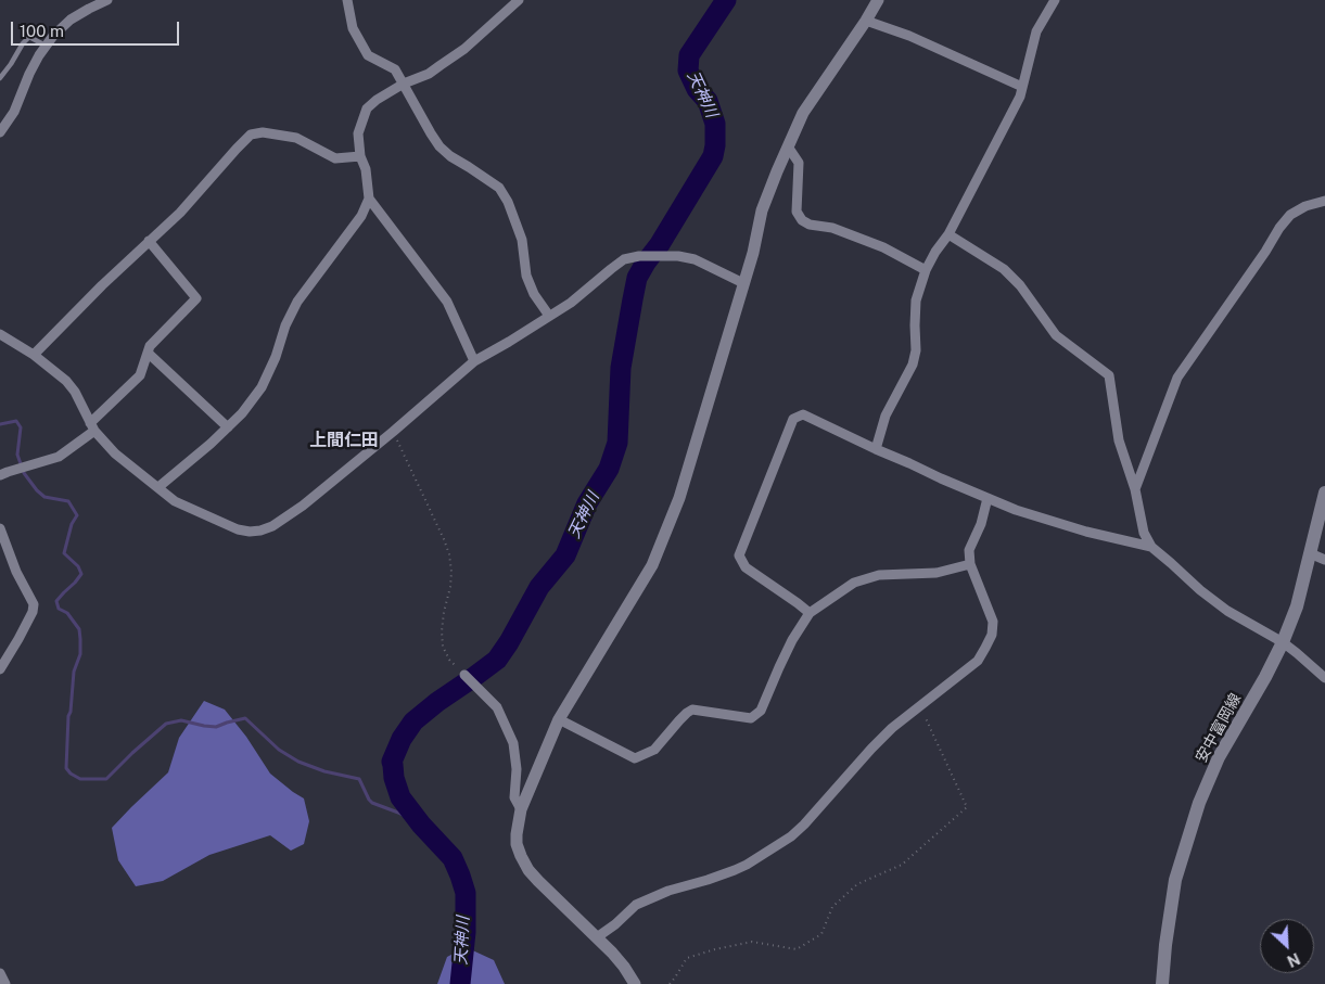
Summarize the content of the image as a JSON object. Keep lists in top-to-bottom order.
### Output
{
  "streets": {
    "main road": ["安中富岡線"]
  },
  "districts": ["上間仁田"],
  "water": ["天神川"],
  "scale_bar": "100 m",
  "north": "bottom right"
}
